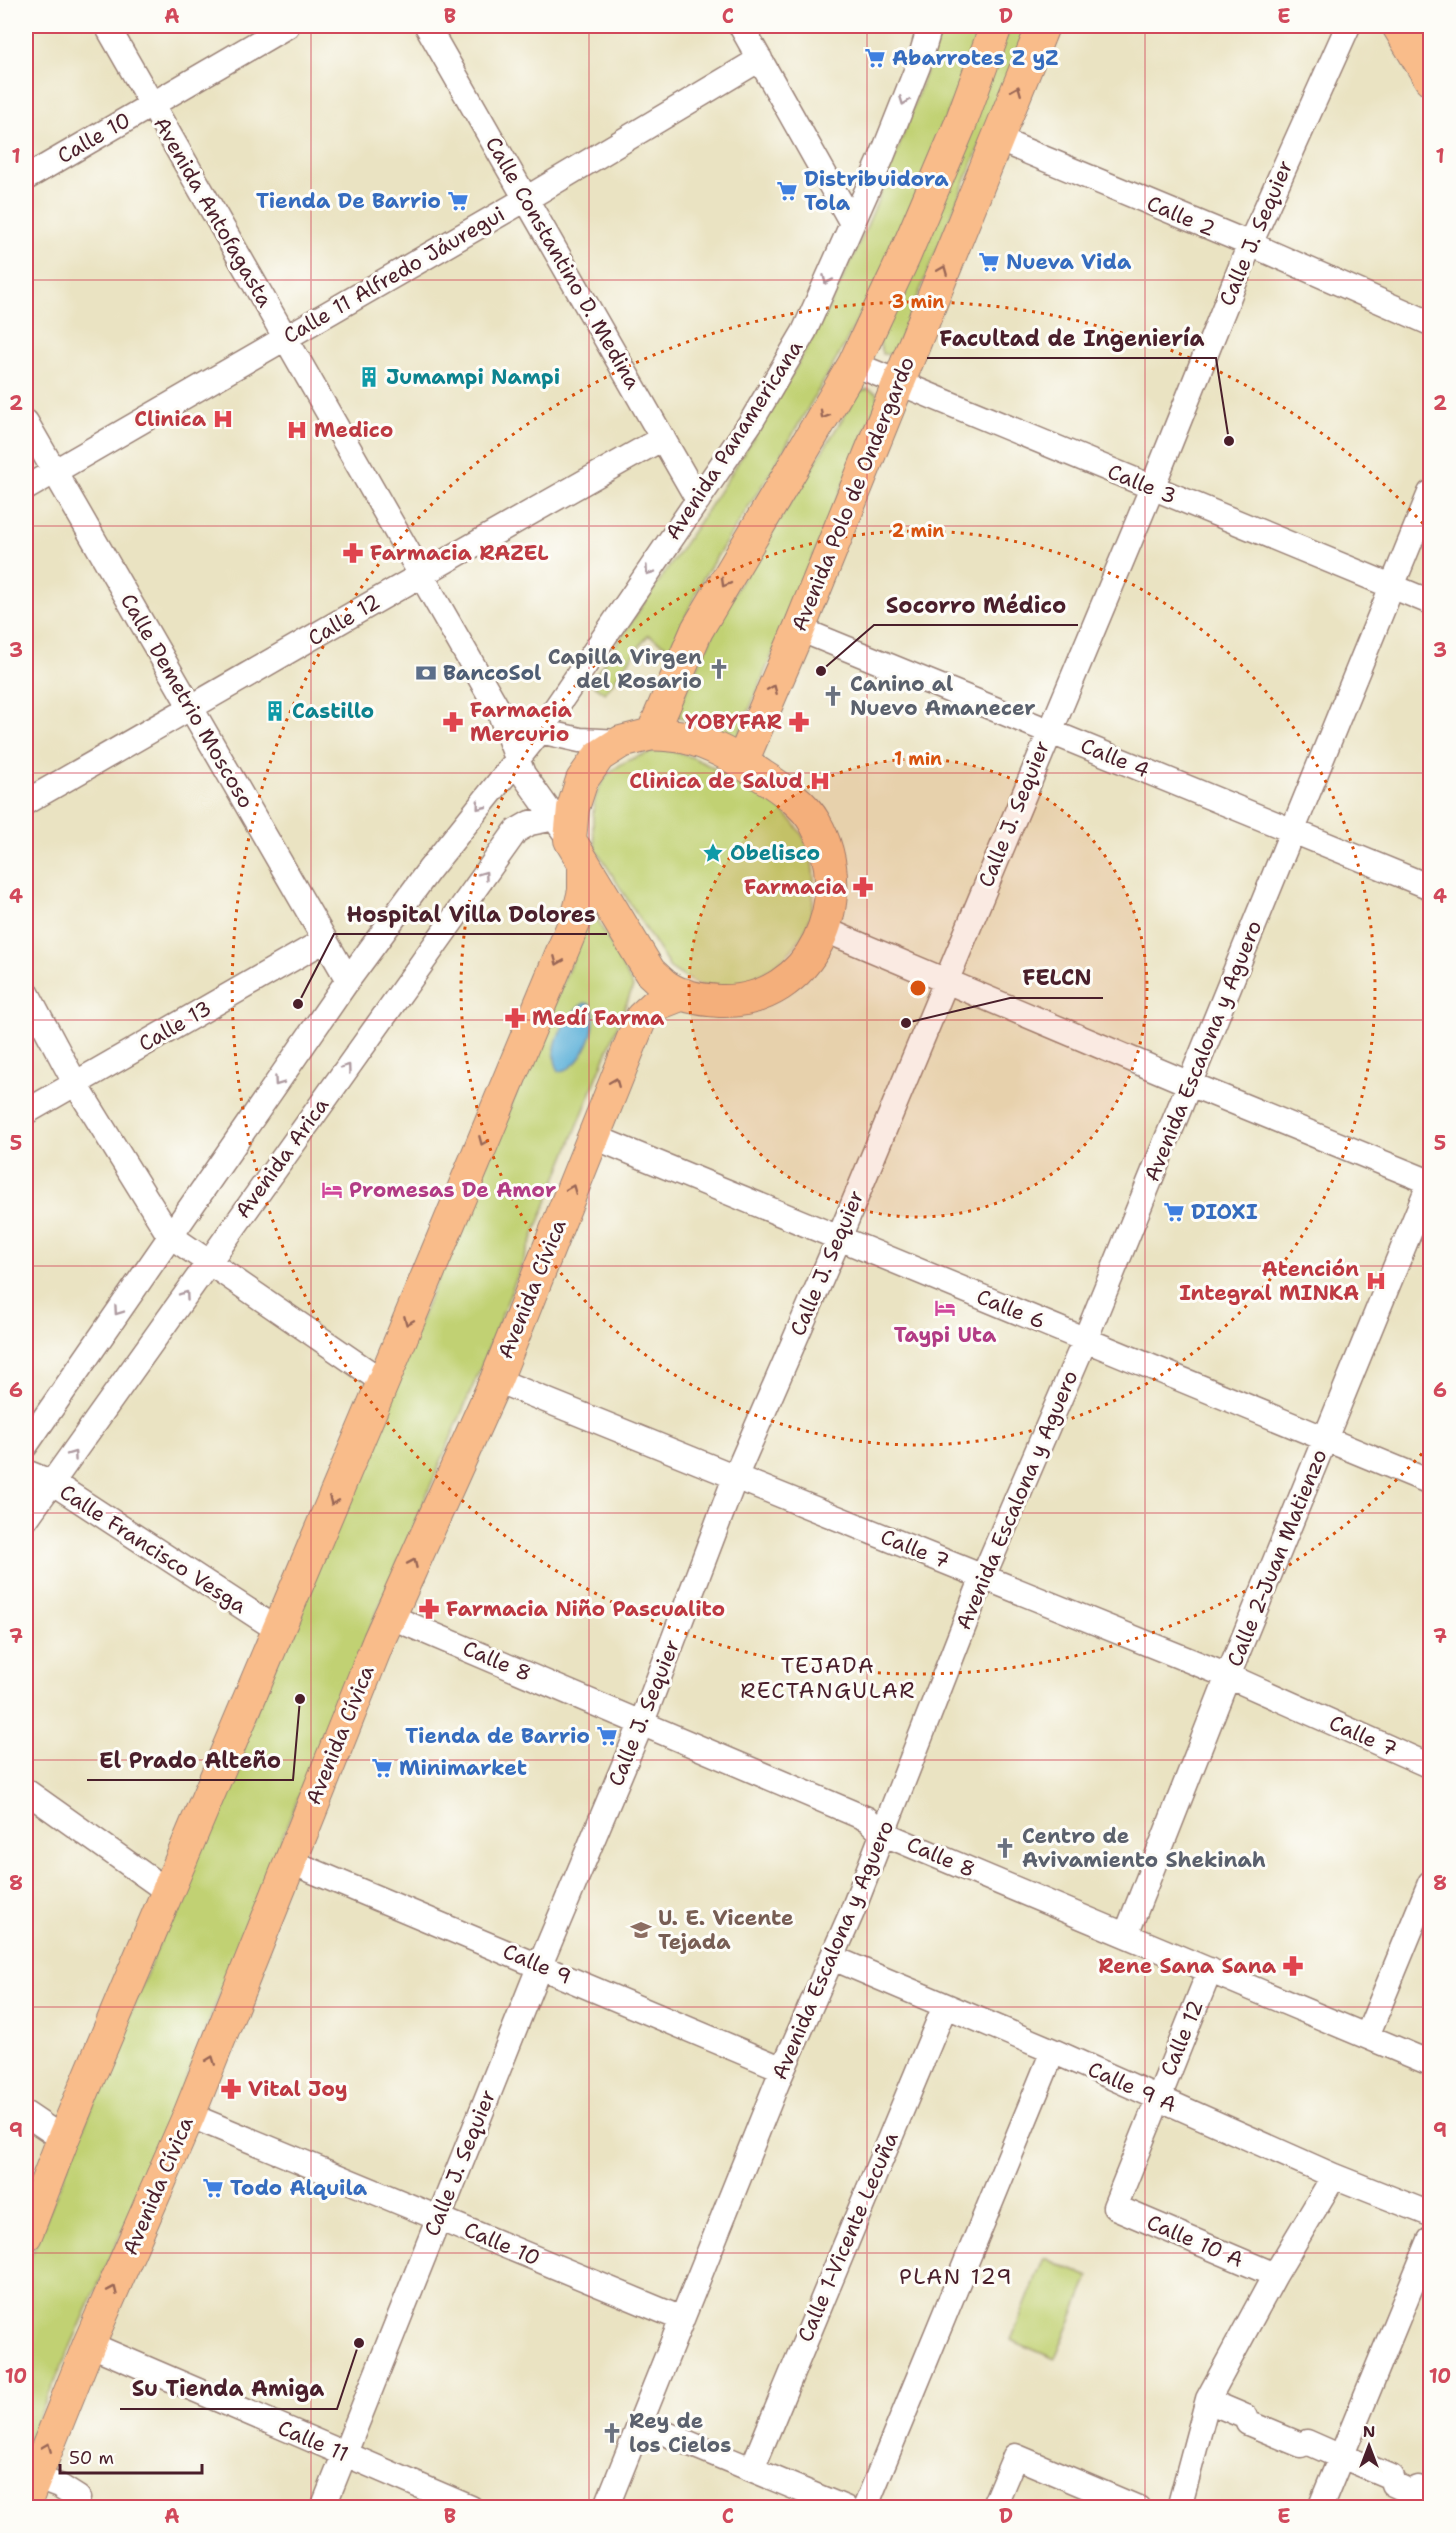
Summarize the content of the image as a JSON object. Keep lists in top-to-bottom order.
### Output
{
  "streets": {
    "main road": ["Avenida Polo de Ondergardo", "Avenida Cívica"],
    "street": [
      "Calle 10",
      "Avenida Antofagasta",
      "Calle 2",
      "Calle J. Sequier",
      "Calle Constantino D. Medina",
      "Calle 11 Alfredo Jáuregui",
      "Avenida Panamericana",
      "Calle 3",
      "Calle 12",
      "Calle Demetrio Moscoso",
      "Calle 4",
      "Calle 13",
      "Avenida Escalona y Aguero",
      "Avenida Arica",
      "Calle 6",
      "Calle Francisco Vesga",
      "Calle 7",
      "Calle 2-Juan Matienzo",
      "Calle 8",
      "Calle 9",
      "Calle 9 A",
      "Calle 1-Vicente Lecuña",
      "Calle 10 A",
      "Calle 11"
    ]
  },
  "crossings": [
    ["Calle 10", "Avenida Antofagasta"],
    ["Calle 10", "Calle J. Sequier"],
    ["Calle 10", "Avenida Escalona y Aguero"],
    ["Calle 10", "Avenida Cívica"],
    ["Avenida Antofagasta", "Calle 11 Alfredo Jáuregui"],
    ["Avenida Antofagasta", "Avenida Panamericana"],
    ["Avenida Antofagasta", "Calle 12"],
    ["Avenida Antofagasta", "Avenida Arica"],
    ["Calle 2", "Calle J. Sequier"],
    ["Calle 2", "Avenida Polo de Ondergardo"],
    ["Calle J. Sequier", "Calle 3"],
    ["Calle J. Sequier", "Calle 4"],
    ["Calle J. Sequier", "Calle 6"],
    ["Calle J. Sequier", "Calle 7"],
    ["Calle J. Sequier", "Calle 8"],
    ["Calle J. Sequier", "Calle 9"],
    ["Calle J. Sequier", "Calle 11"],
    ["Calle Constantino D. Medina", "Calle 11 Alfredo Jáuregui"],
    ["Calle Constantino D. Medina", "Avenida Panamericana"],
    ["Calle Constantino D. Medina", "Calle 12"],
    ["Calle 11 Alfredo Jáuregui", "Calle Demetrio Moscoso"],
    ["Calle 3", "Avenida Polo de Ondergardo"],
    ["Calle 3", "Avenida Escalona y Aguero"],
    ["Avenida Polo de Ondergardo", "Calle 4"],
    ["Calle 12", "Calle Demetrio Moscoso"],
    ["Calle 12", "Calle 8"],
    ["Calle 12", "Calle 9 A"],
    ["Calle 12", "Calle 10 A"],
    ["Calle Demetrio Moscoso", "Calle 13"],
    ["Calle 4", "Avenida Escalona y Aguero"],
    ["Avenida Escalona y Aguero", "Calle 6"],
    ["Avenida Escalona y Aguero", "Calle 7"],
    ["Avenida Escalona y Aguero", "Calle 8"],
    ["Avenida Escalona y Aguero", "Calle 9"],
    ["Avenida Escalona y Aguero", "Calle 9 A"],
    ["Avenida Arica", "Calle Francisco Vesga"],
    ["Avenida Cívica", "Calle 6"],
    ["Avenida Cívica", "Calle 7"],
    ["Avenida Cívica", "Calle 8"],
    ["Avenida Cívica", "Calle 9"],
    ["Avenida Cívica", "Calle 11"],
    ["Calle 6", "Calle 2-Juan Matienzo"],
    ["Calle 7", "Calle 2-Juan Matienzo"],
    ["Calle 2-Juan Matienzo", "Calle 8"],
    ["Calle 9 A", "Calle 1-Vicente Lecuña"]
  ],
  "one_way": ["Avenida Panamericana"],
  "districts": ["TEJADA RECTANGULAR", "PLAN 129"],
  "places": {
    "supermarket": [
      "Abarrotes Z yZ",
      "Distribuidora Tola",
      "Tienda De Barrio",
      "Nueva Vida",
      "DIOXI",
      "Tienda de Barrio",
      "Minimarket",
      "Todo Alquila"
    ],
    "building": ["Jumampi Nampi", "Castillo"],
    "hospital": [
      "Clinica",
      "Medico",
      "Clinica de Salud",
      "Atención Integral MINKA"
    ],
    "other": [
      "Facultad de Ingeniería",
      "Socorro Médico",
      "Hospital Villa Dolores",
      "FELCN",
      "El Prado Alteño",
      "Su Tienda Amiga"
    ],
    "pharmacy": [
      "Farmacia RAZEL",
      "Farmacia Mercurio",
      "YOBYFAR",
      "Farmacia",
      "Medí Farma",
      "Farmacia Niño Pascualito",
      "Rene Sana Sana",
      "Vital Joy"
    ],
    "church": [
      "Capilla Virgen del Rosario",
      "Canino al Nuevo Amanecer",
      "Centro de Avivamiento Shekinah",
      "Rey de los Cielos"
    ],
    "bank": ["BancoSol"],
    "place": ["Obelisco"],
    "hotel": ["Promesas De Amor", "Taypi Uta"],
    "school or university": ["U. E. Vicente Tejada"]
  },
  "scale_bar": "50 m",
  "north": "top",
  "grid": {
    "columns": [
      "A",
      "B",
      "C",
      "D",
      "E"
    ],
    "rows": [
      "1",
      "2",
      "3",
      "4",
      "5",
      "6",
      "7",
      "8",
      "9",
      "10"
    ]
  },
  "rings": ["3 min", "2 min", "1 min"]
}
